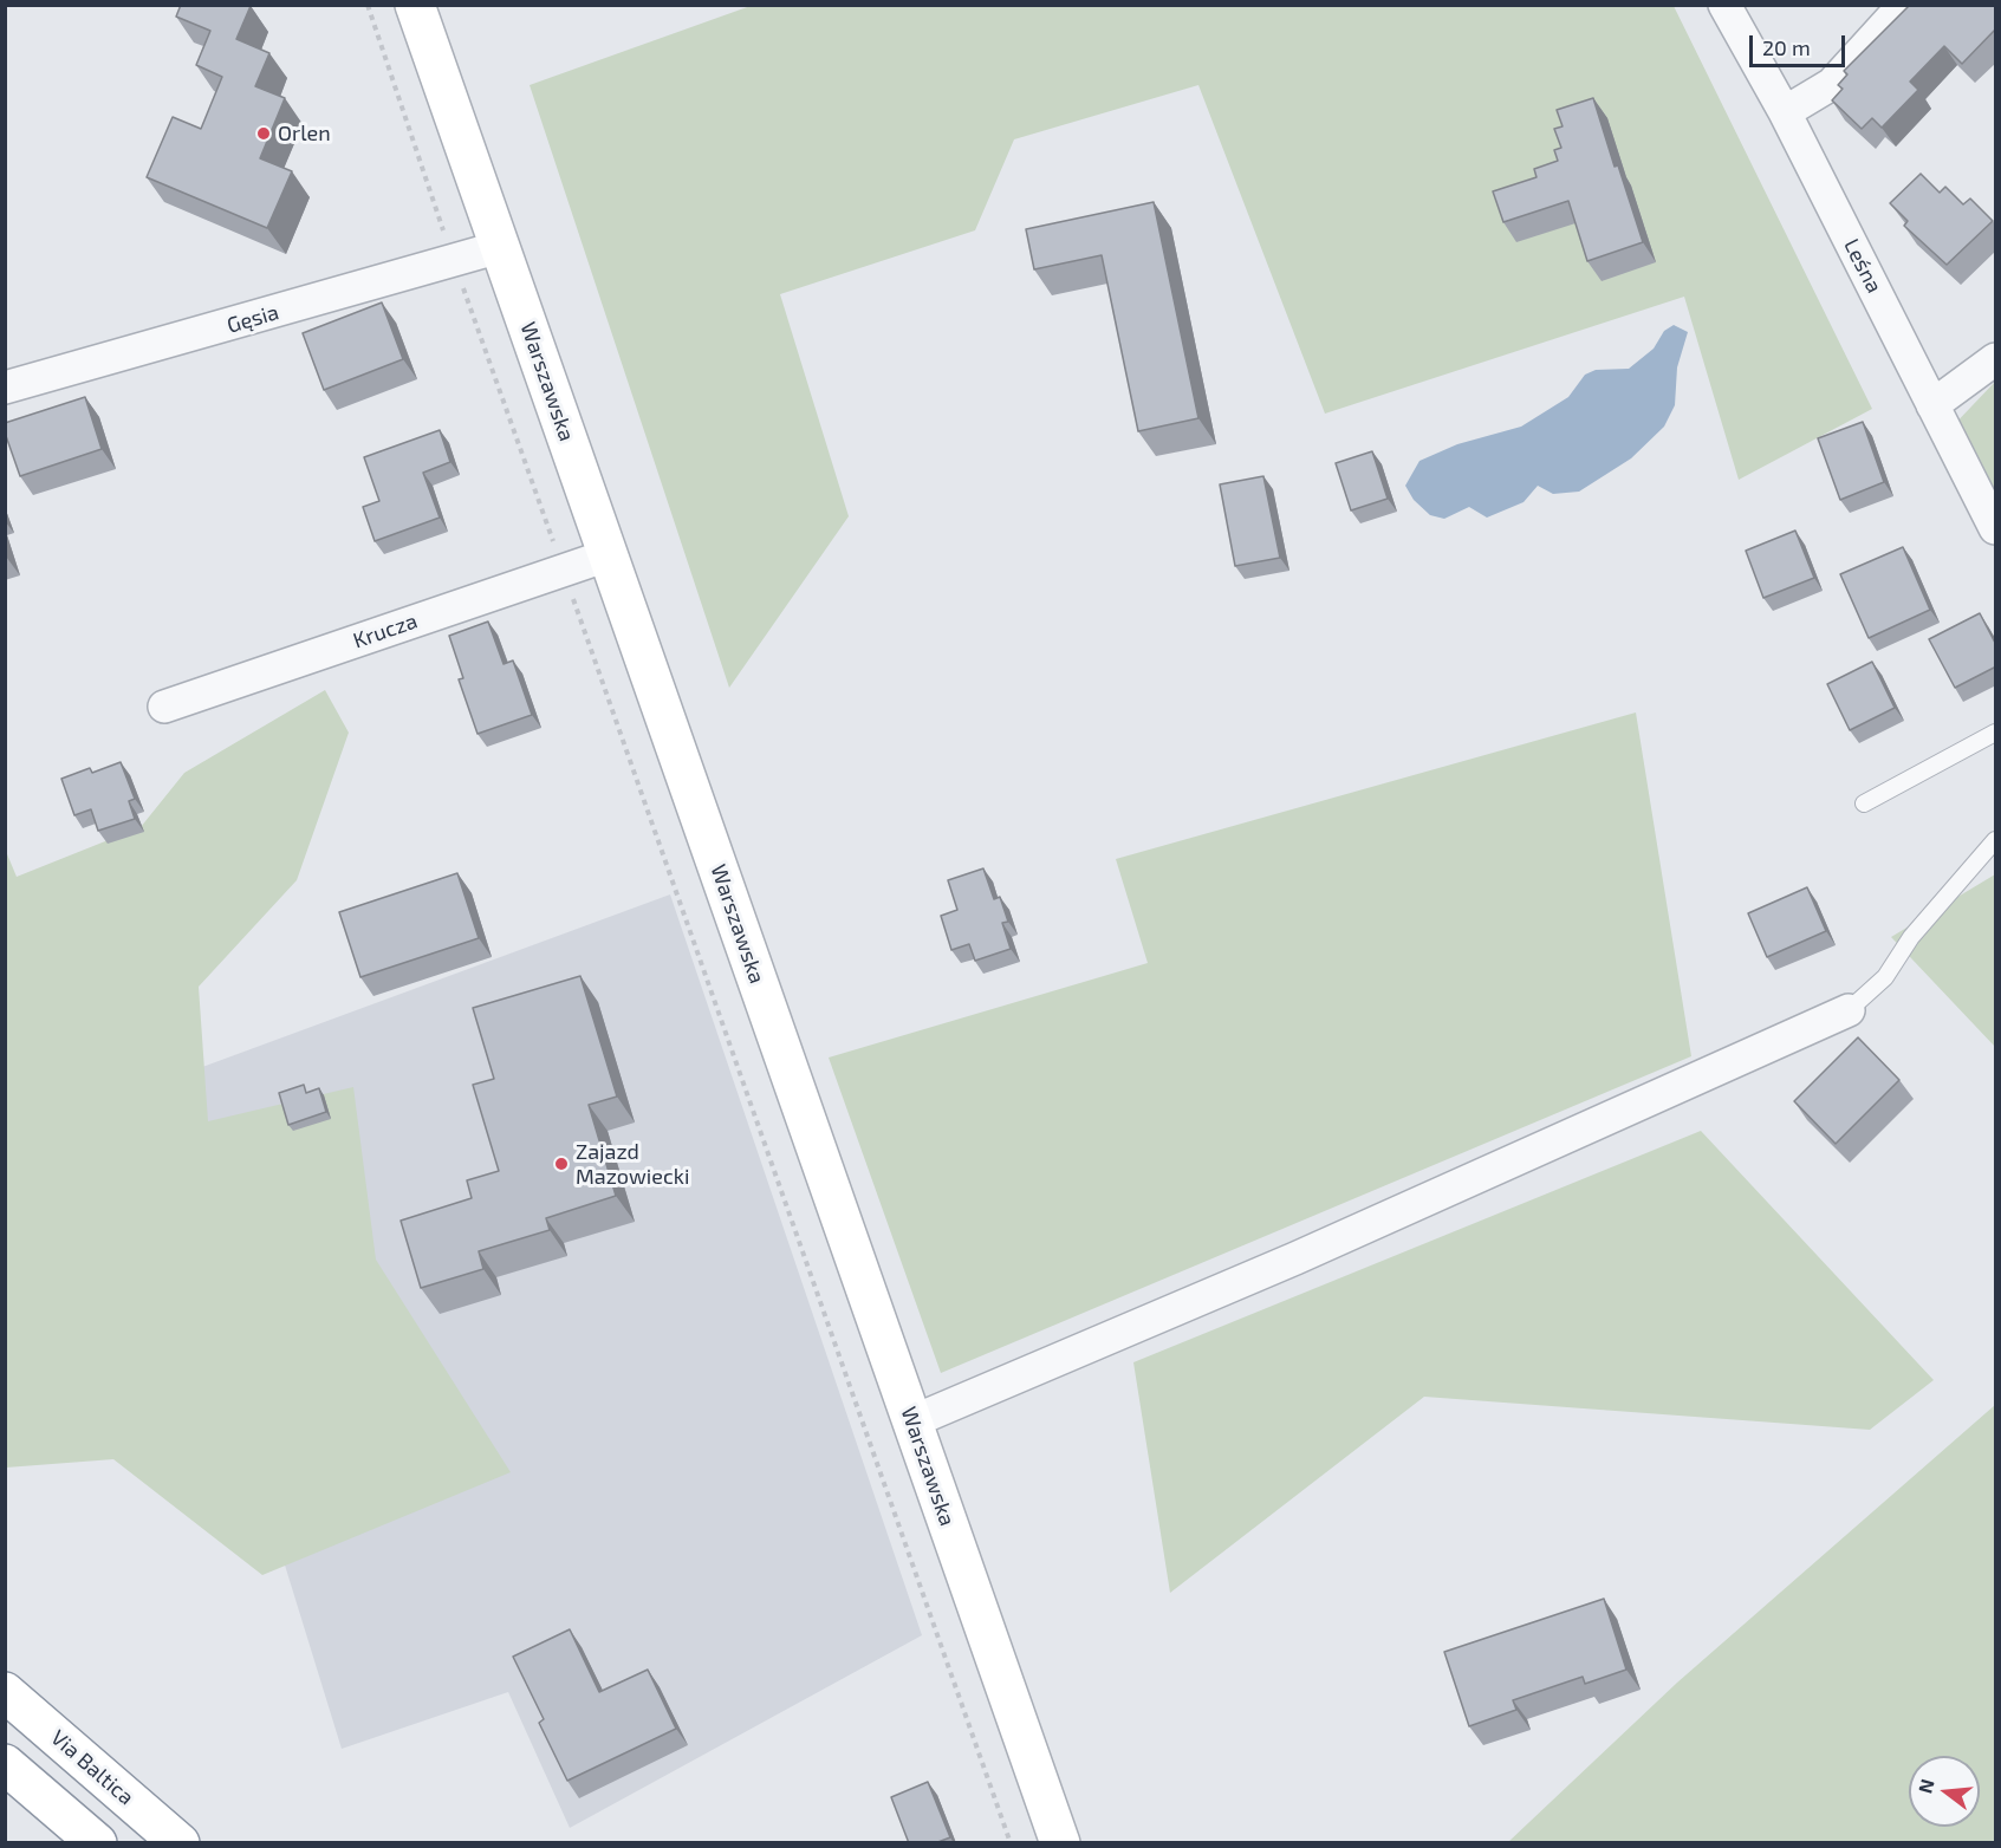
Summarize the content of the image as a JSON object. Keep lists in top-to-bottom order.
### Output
{
  "streets": {
    "main road": ["Warszawska", "Via Baltica"],
    "street": ["Leśna", "Gęsia", "Krucza"]
  },
  "crossings": [
    ["Gęsia", "Warszawska"],
    ["Warszawska", "Krucza"]
  ],
  "places": ["Orlen", "Zajazd Mazowiecki"],
  "scale_bar": "20 m",
  "north": "left"
}
